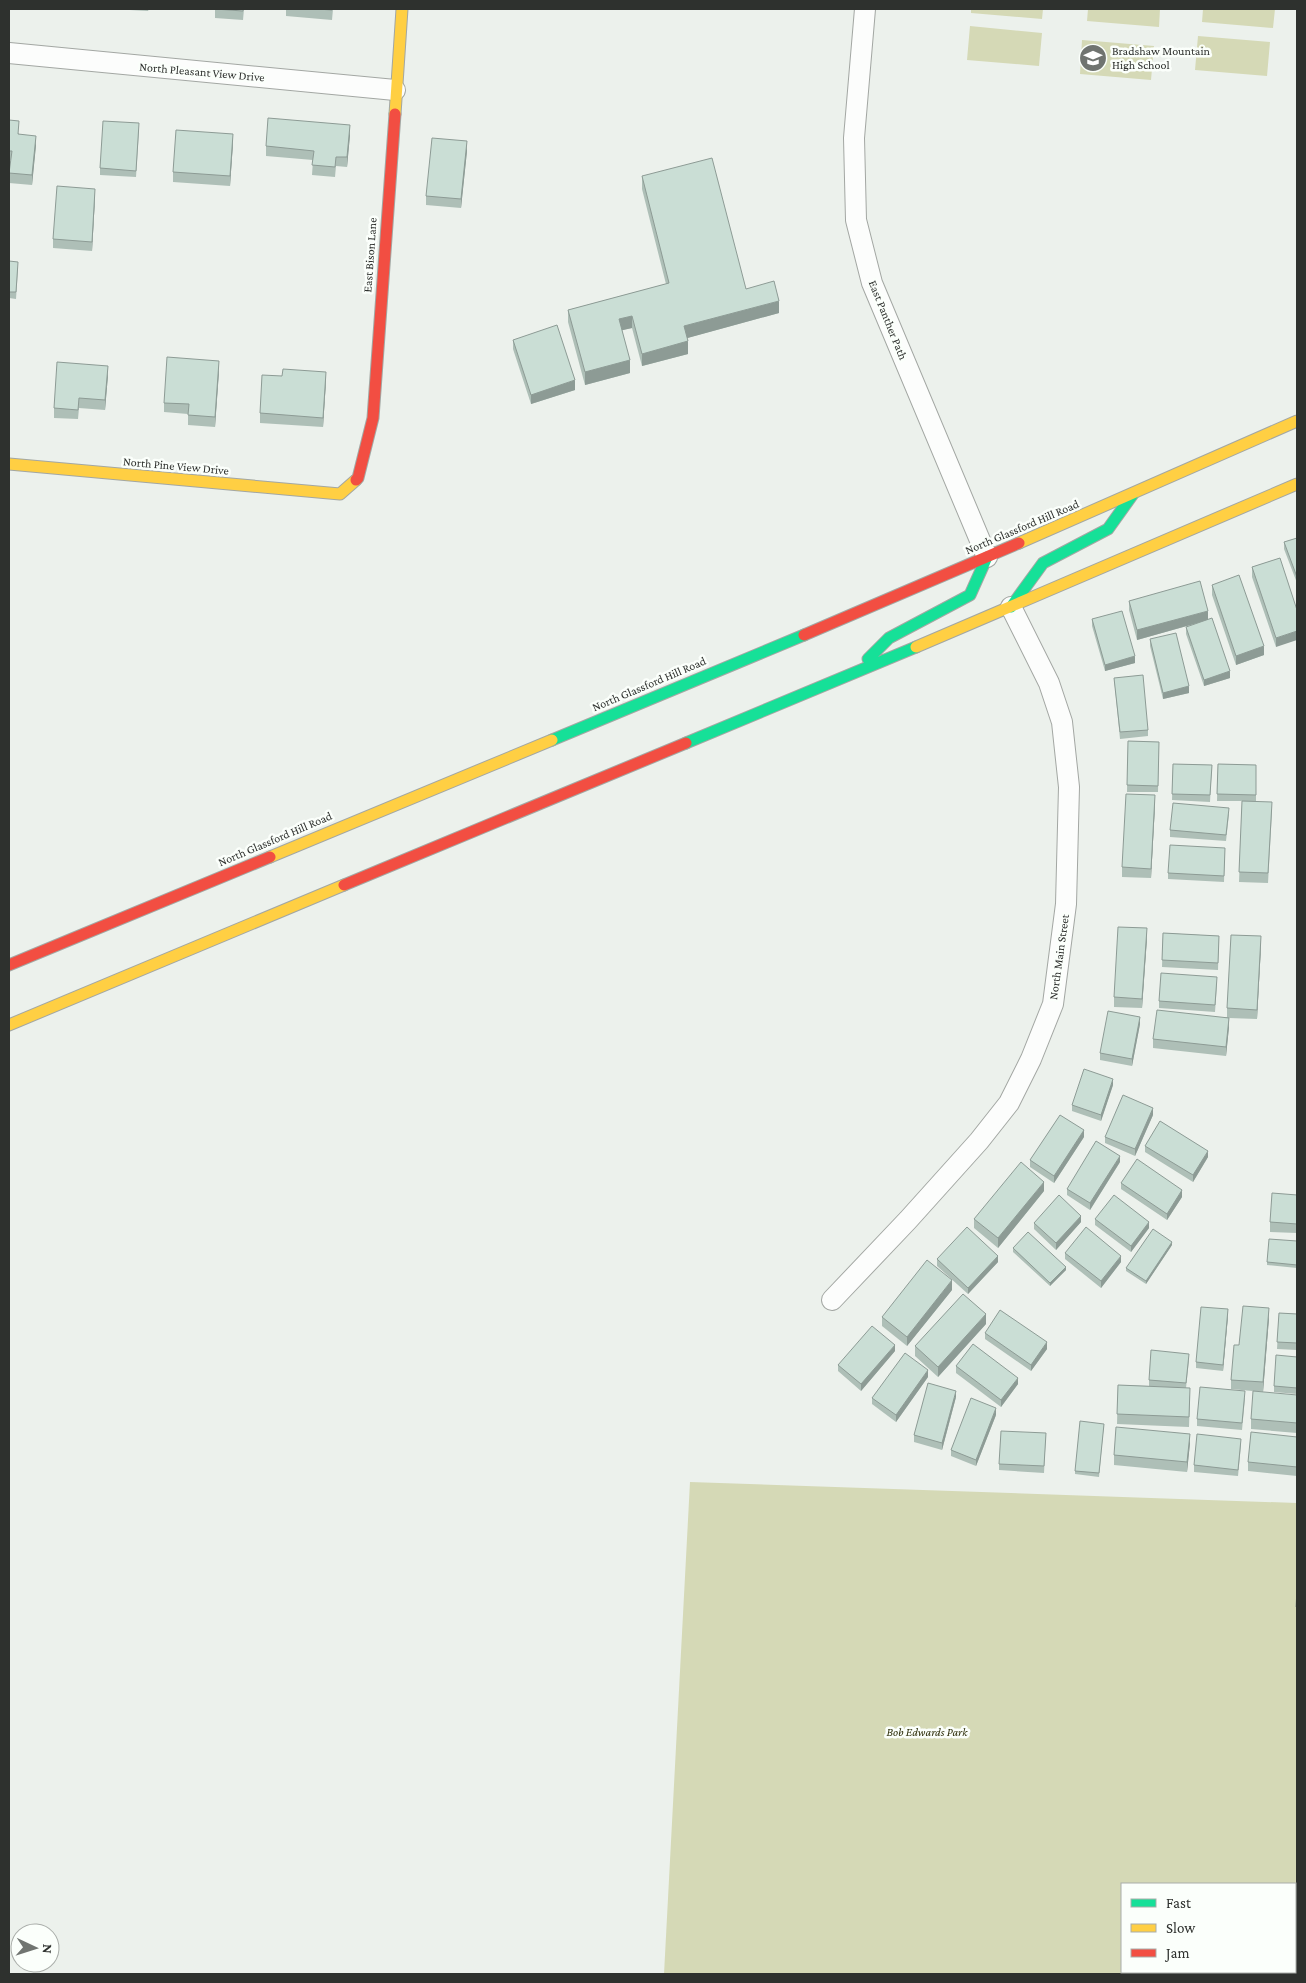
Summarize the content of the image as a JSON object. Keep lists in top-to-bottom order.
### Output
{
  "streets": {
    "main road": ["East Bison Lane", "North Pine View Drive", "North Glassford Hill Road"],
    "street": ["North Pleasant View Drive", "East Panther Path", "North Main Street"]
  },
  "crossings": [
    ["North Pleasant View Drive", "East Bison Lane"],
    ["East Bison Lane", "North Pine View Drive"],
    ["East Panther Path", "North Glassford Hill Road"]
  ],
  "parks": ["Bob Edwards Park"],
  "places": {
    "school or university": ["Bradshaw Mountain High School"]
  },
  "legend": ["Fast", "Slow", "Jam"],
  "north": "right"
}
